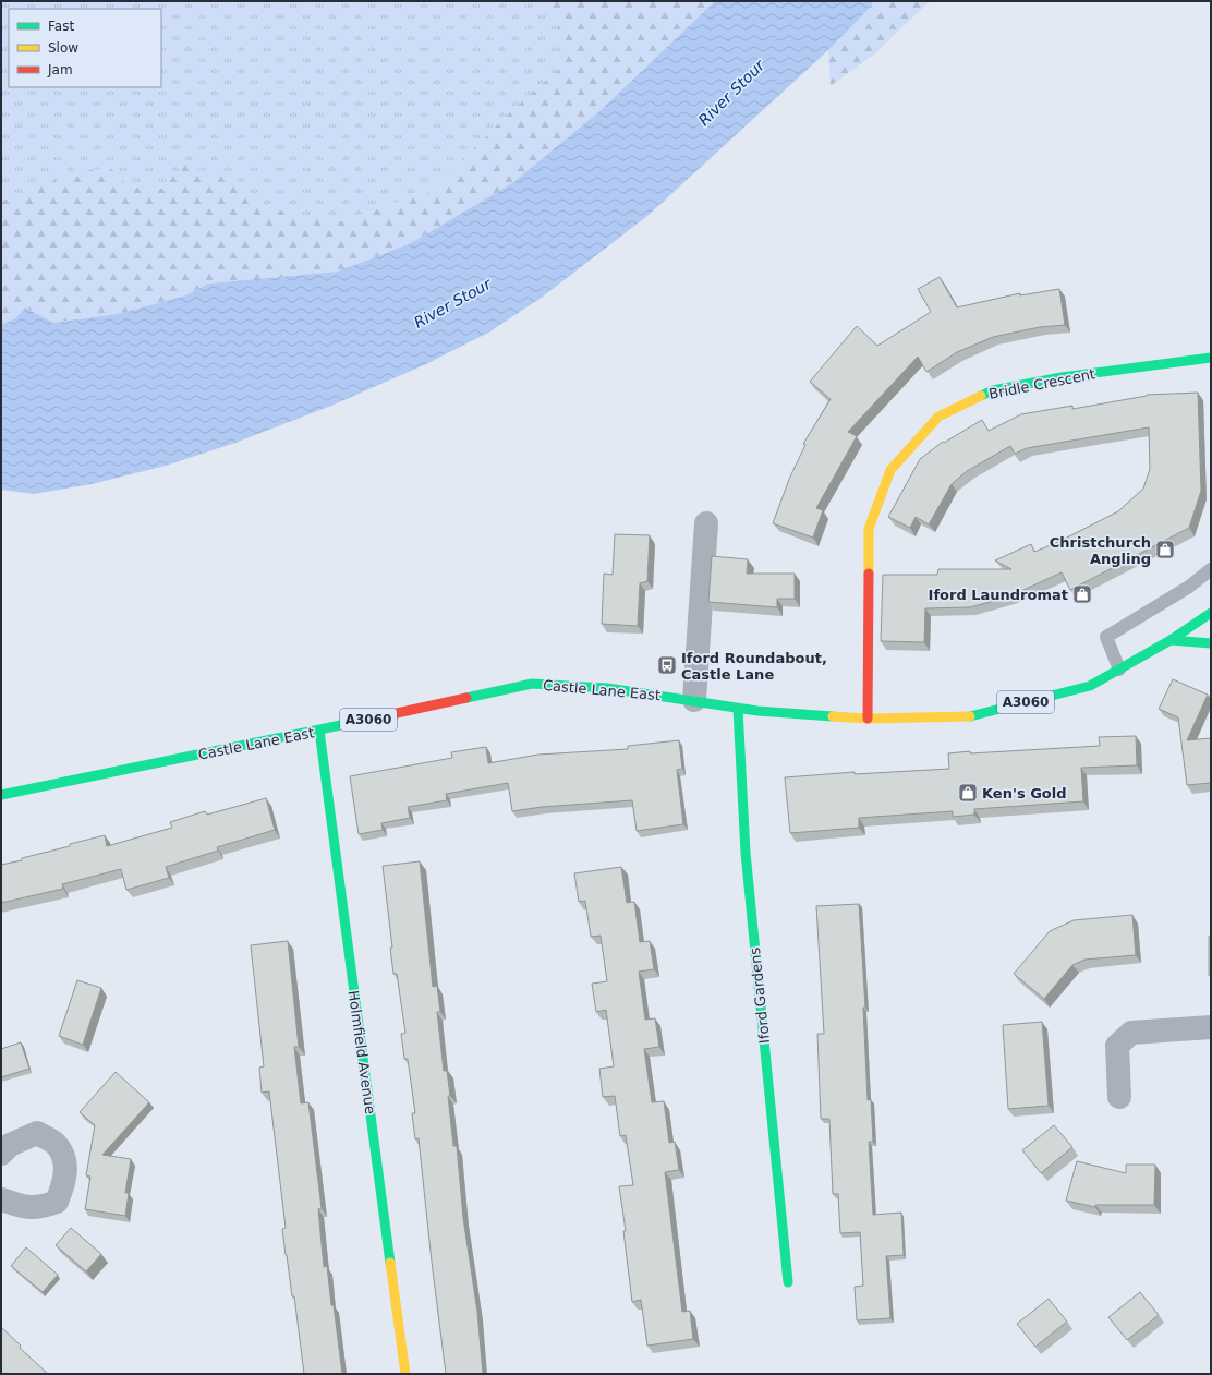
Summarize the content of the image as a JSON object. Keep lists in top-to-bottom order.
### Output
{
  "streets": {
    "street": [
      "Bridle Crescent",
      "Castle Lane East",
      "A3060",
      "Iford Gardens",
      "Holmfield Avenue"
    ]
  },
  "crossings": [
    ["Bridle Crescent", "Castle Lane East"],
    ["Castle Lane East", "Iford Gardens"],
    ["Castle Lane East", "Holmfield Avenue"]
  ],
  "water": ["River Stour"],
  "places": {
    "shop": ["Christchurch Angling", "Iford Laundromat", "Ken's Gold"],
    "bus stop": ["Iford Roundabout, Castle Lane"]
  },
  "legend": ["Fast", "Slow", "Jam"]
}
